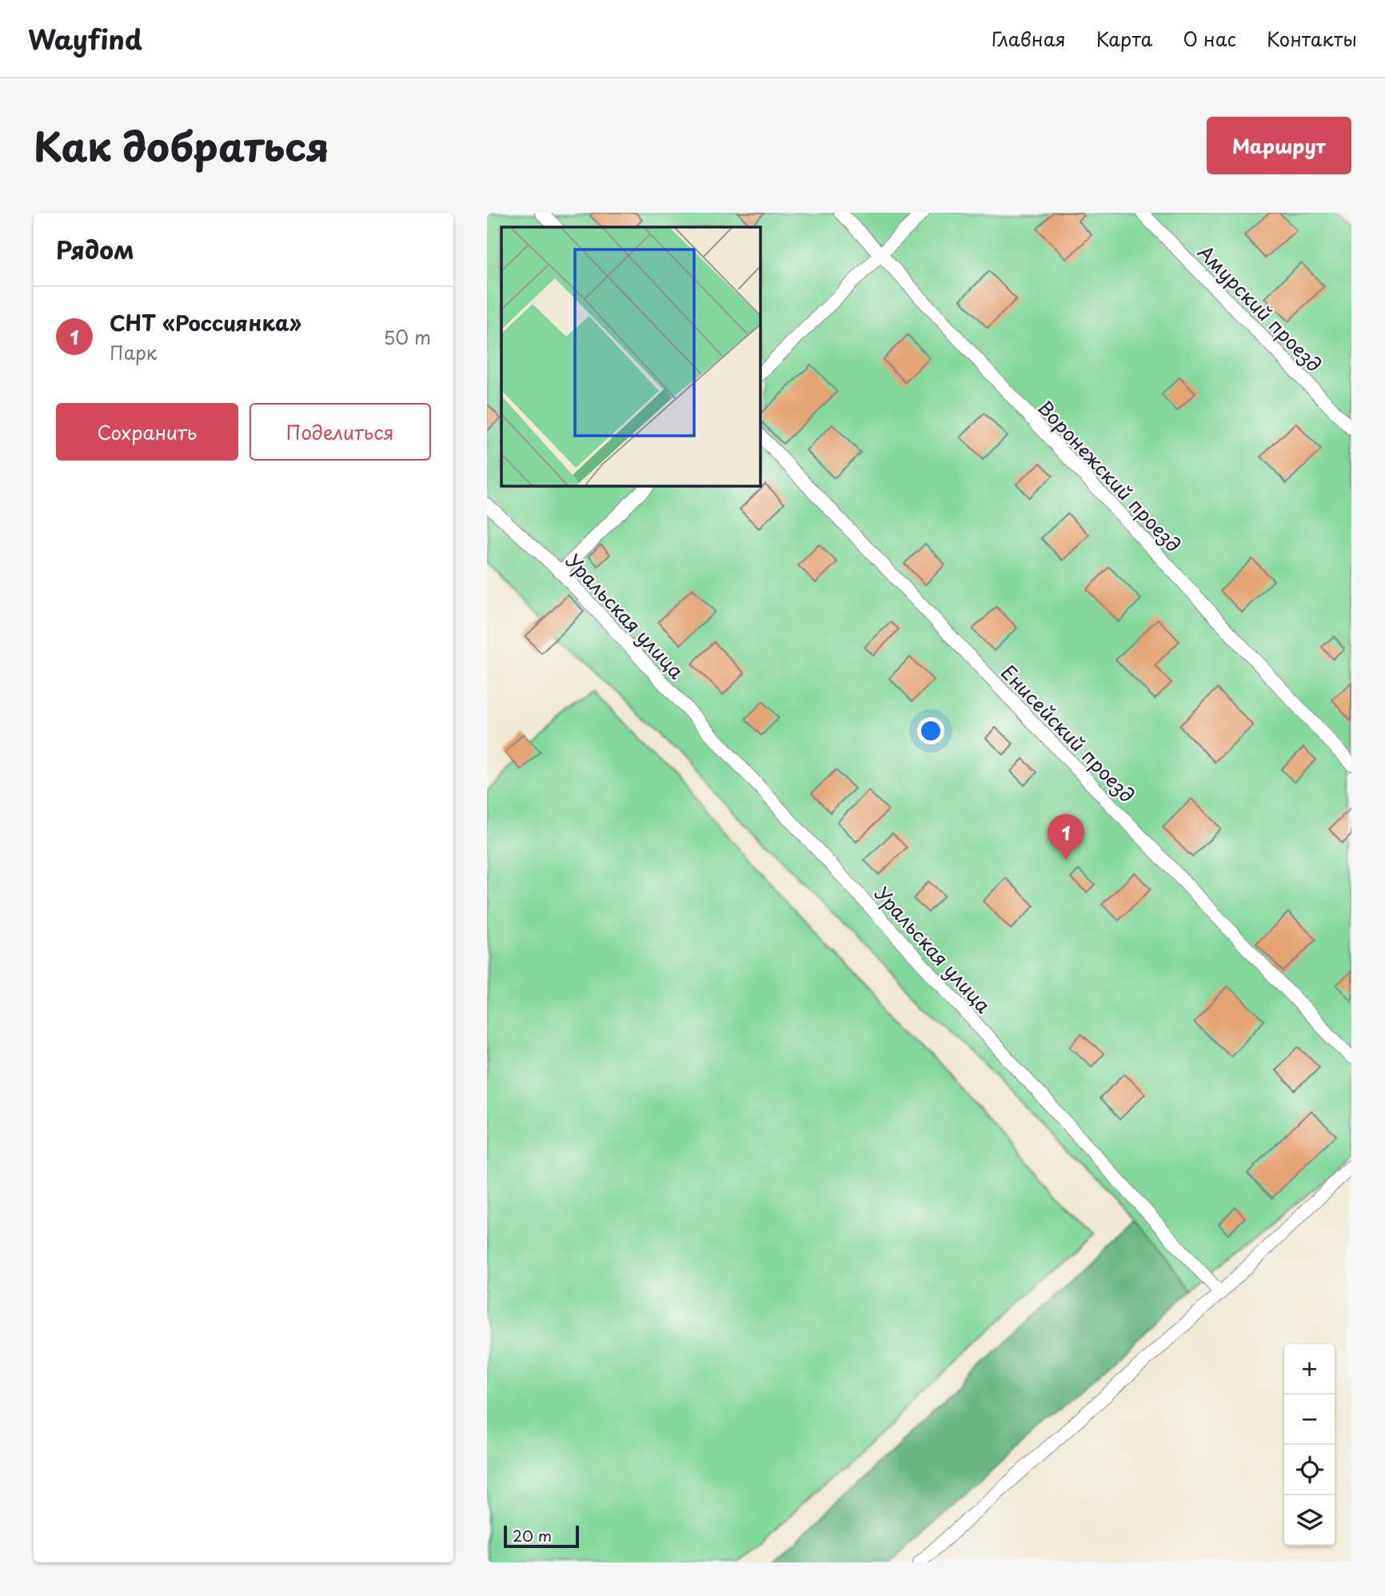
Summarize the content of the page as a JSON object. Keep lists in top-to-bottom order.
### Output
{
  "streets": {
    "lane": [
      "Амурский проезд",
      "Воронежский проезд",
      "Уральская улица",
      "Енисейский проезд"
    ]
  },
  "scale_bar": "20 m",
  "page": {
    "header": "Wayfind",
    "nav": [
      "Главная",
      "Карта",
      "О нас",
      "Контакты"
    ],
    "title": "Как добраться",
    "buttons": [
      "Маршрут",
      ["Сохранить", "Поделиться"]
    ],
    "heading": "Рядом",
    "list": [
      {
        "mark": "1",
        "name": "СНТ «Россиянка»",
        "note": "Парк",
        "value": "50 m"
      }
    ],
    "pins": "1",
    "map_buttons": ["+", "−"],
    "scale": "20 m"
  }
}
